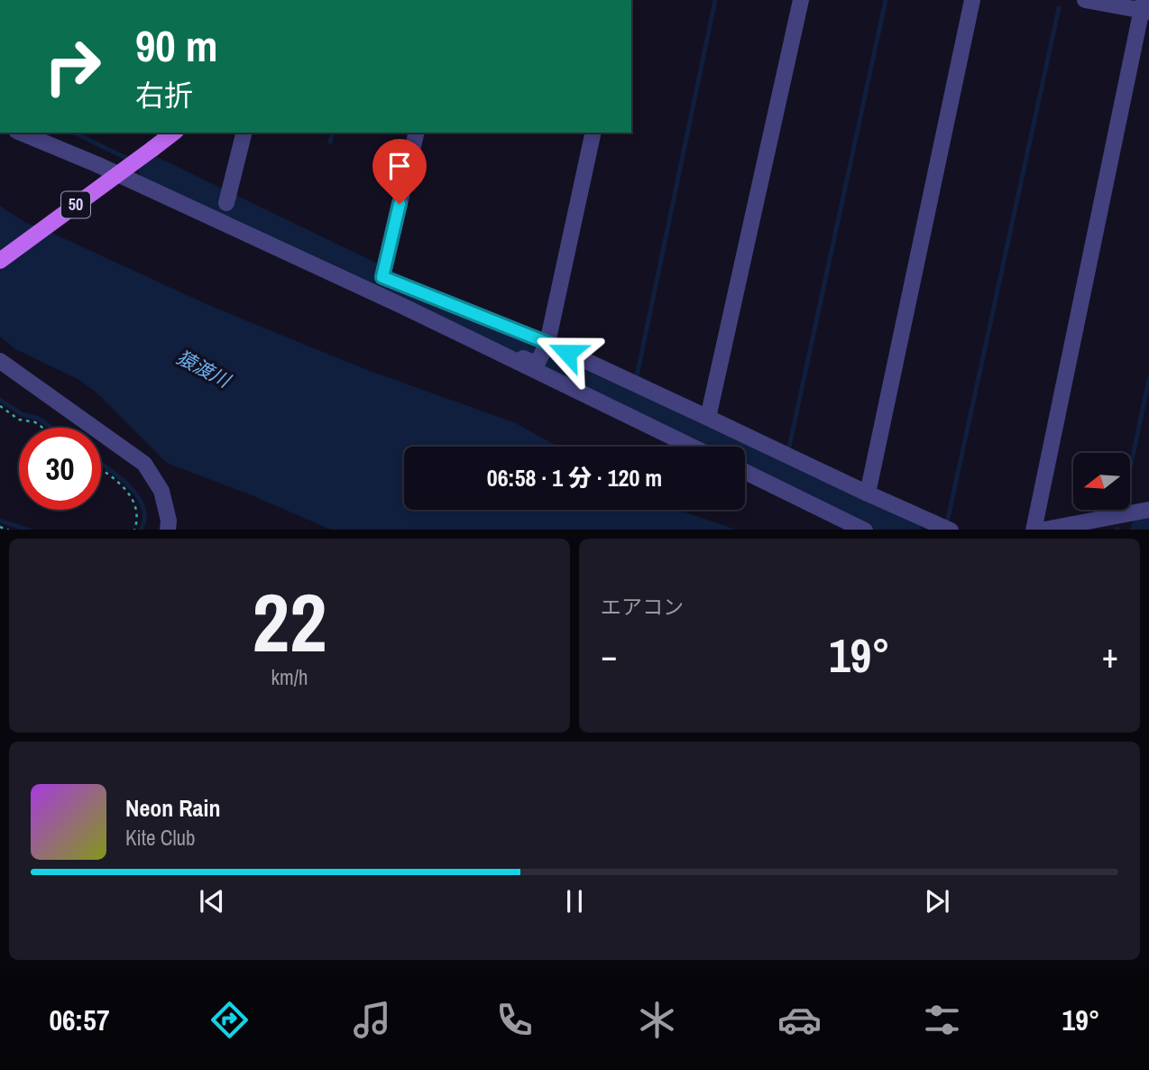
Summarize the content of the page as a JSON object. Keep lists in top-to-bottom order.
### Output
{
  "streets": {
    "main road": ["50"]
  },
  "water": ["猿渡川"],
  "north": "left",
  "page": {
    "turn": ["90 m", "右折"],
    "limit": "30",
    "trip": "06:58 · 1 分 · 120 m",
    "tile": [
      ["22", "km/h"],
      "エアコン"
    ],
    "heat": ["−", "19°", "+"],
    "song": ["Neon Rain", "Kite Club"],
    "tabs": ["06:57", "19°"]
  }
}
